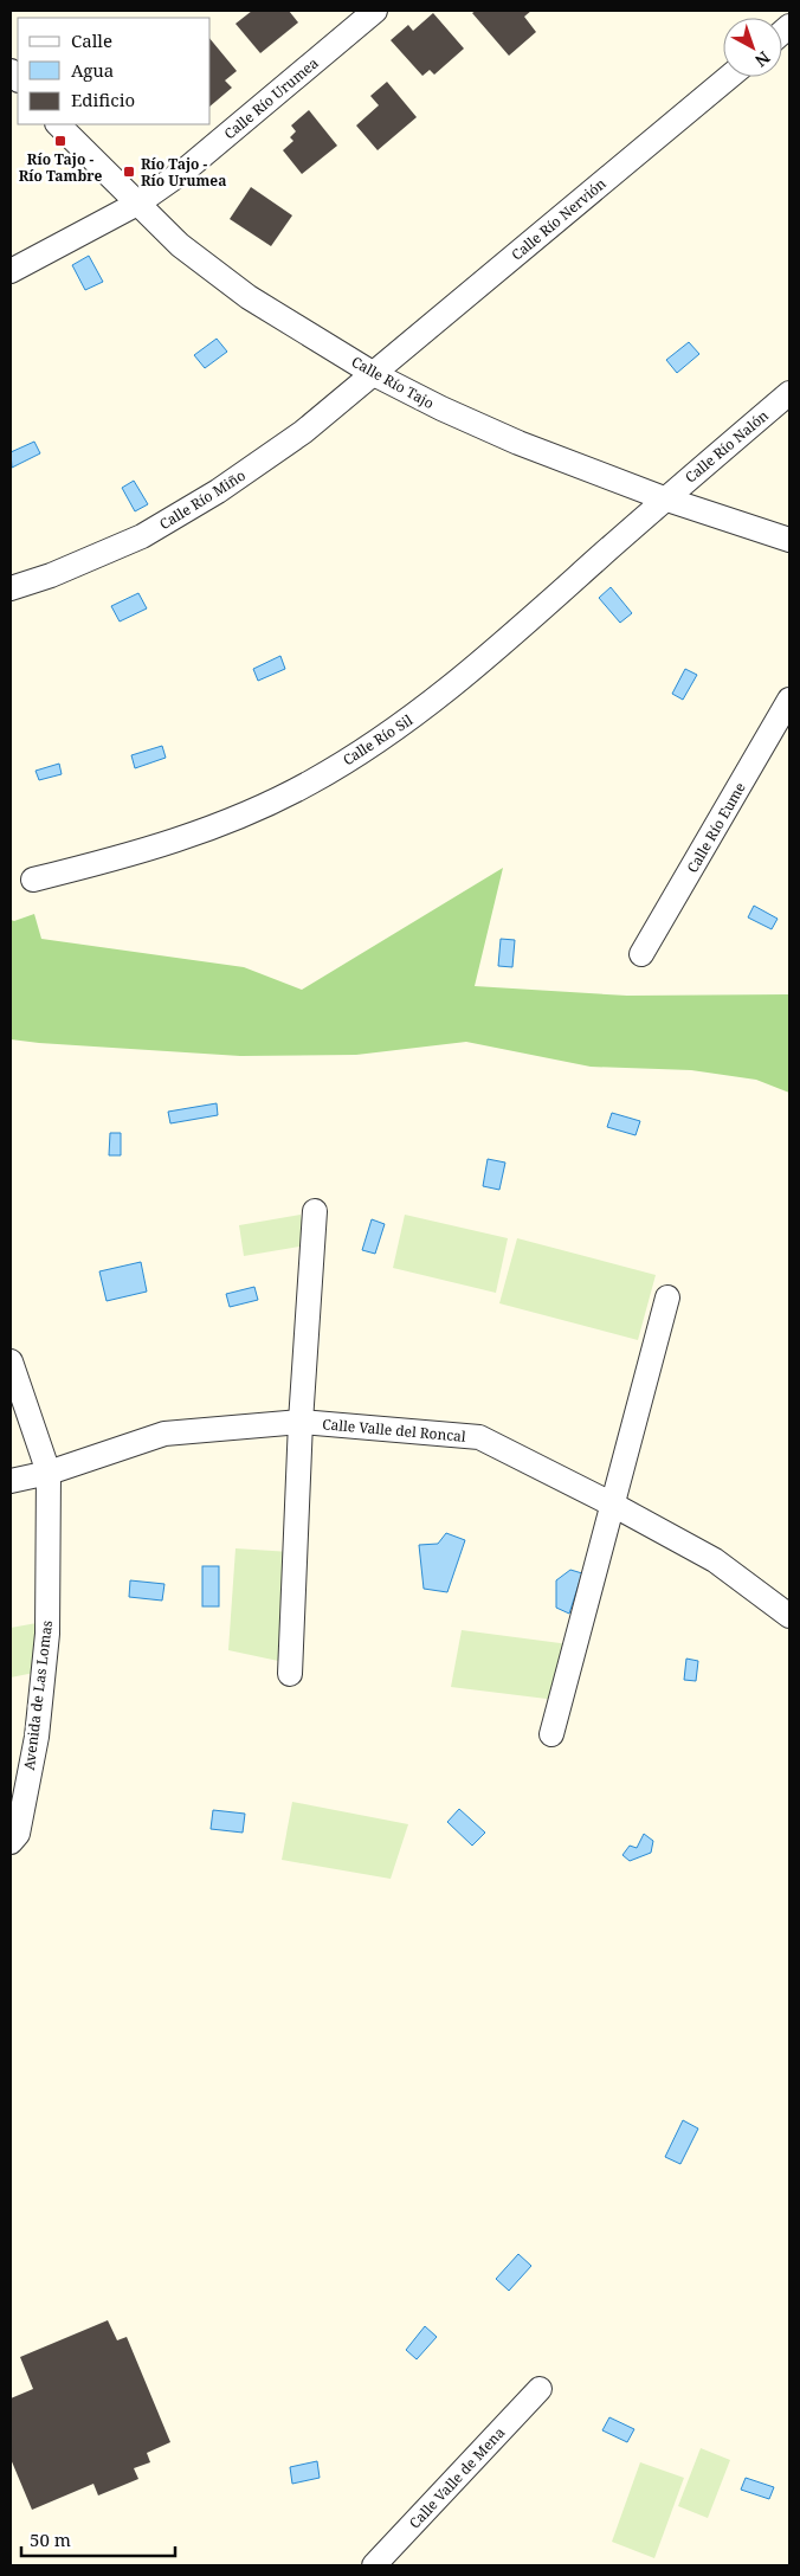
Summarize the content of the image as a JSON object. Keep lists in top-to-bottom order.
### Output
{
  "streets": {
    "street": [
      "Calle Río Urumea",
      "Calle Río Nervión",
      "Calle Río Tajo",
      "Calle Río Nalón",
      "Calle Río Miño",
      "Calle Río Sil",
      "Calle Río Eume",
      "Calle Valle del Roncal",
      "Avenida de Las Lomas",
      "Calle Valle de Mena"
    ]
  },
  "crossings": [
    ["Calle Río Urumea", "Calle Río Tajo"],
    ["Calle Río Nervión", "Calle Río Tajo"],
    ["Calle Río Nervión", "Calle Río Miño"],
    ["Calle Río Tajo", "Calle Río Nalón"],
    ["Calle Río Tajo", "Calle Río Miño"],
    ["Calle Río Tajo", "Calle Río Sil"],
    ["Calle Río Nalón", "Calle Río Sil"],
    ["Calle Valle del Roncal", "Avenida de Las Lomas"]
  ],
  "places": {
    "transit": ["Río Tajo - Río Tambre", "Río Tajo - Río Urumea"]
  },
  "legend": ["Calle", "Agua", "Edificio"],
  "scale_bar": "50 m",
  "north": "bottom right"
}
